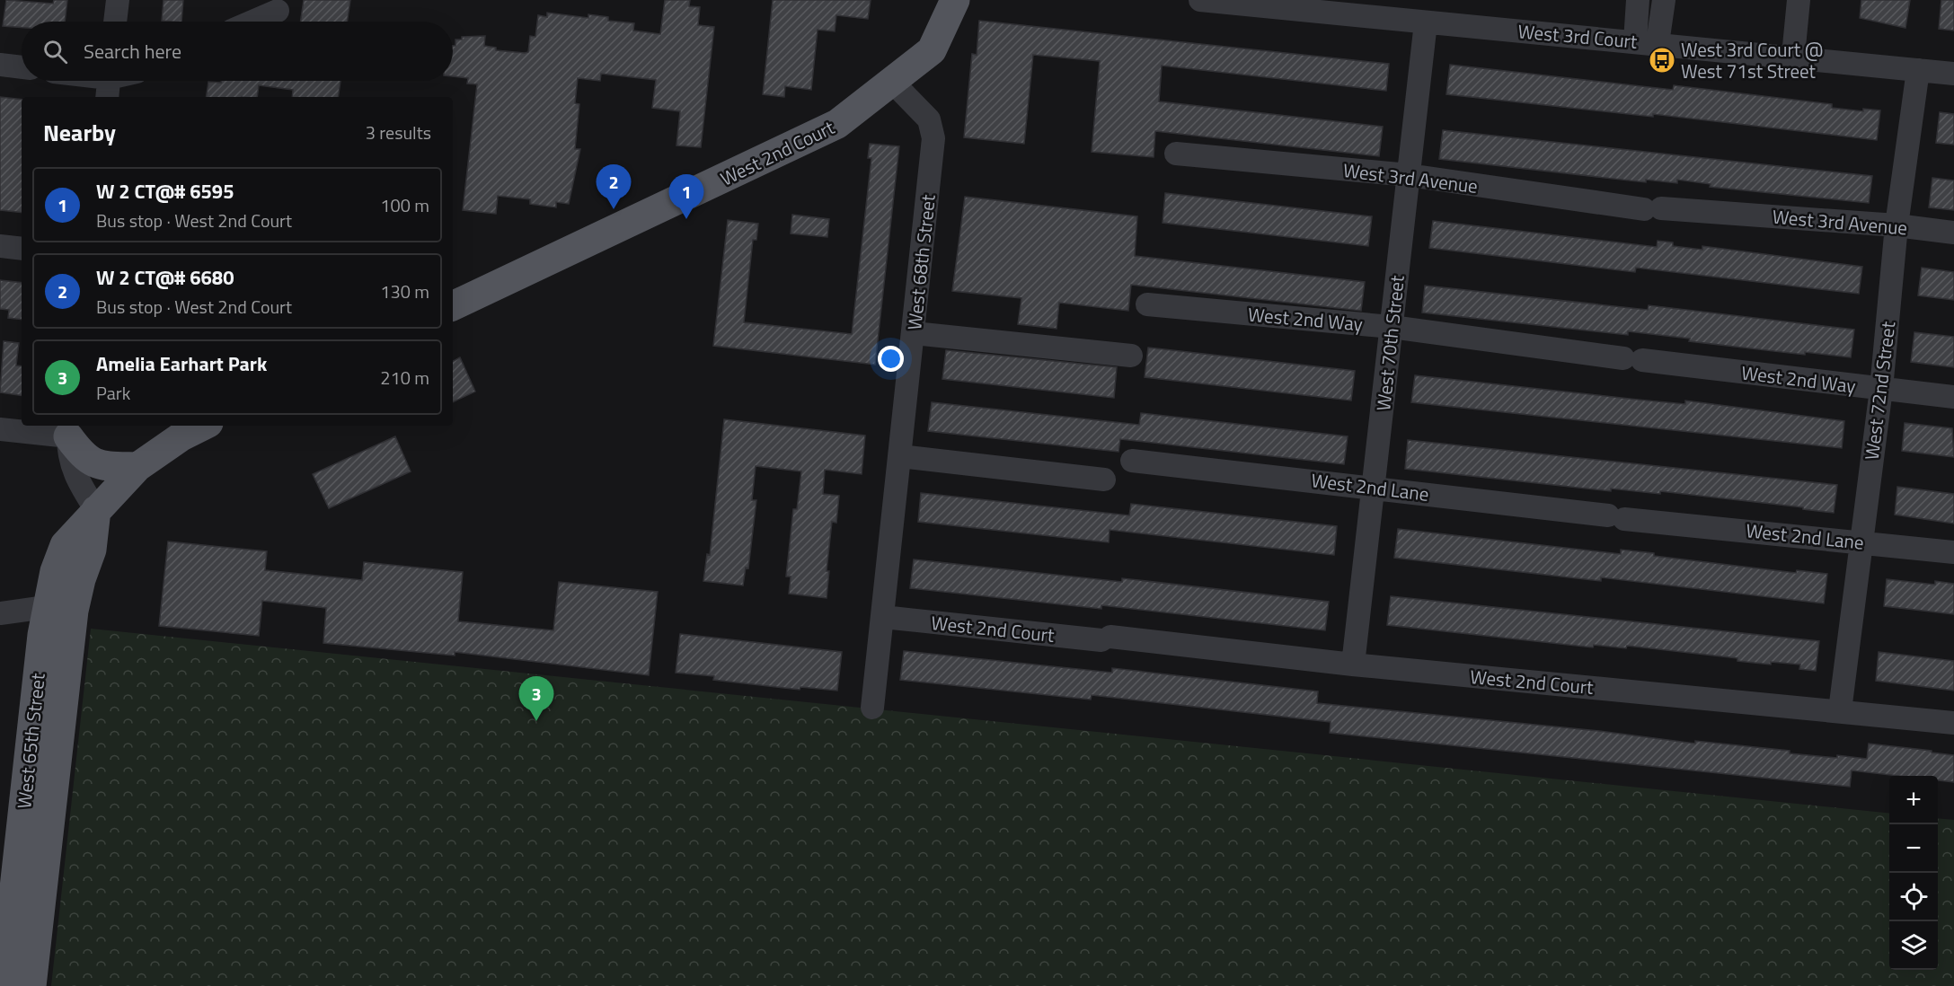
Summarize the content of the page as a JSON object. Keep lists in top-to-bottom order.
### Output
{
  "streets": {
    "main road": ["West 2nd Court", "West 65th Street"],
    "street": [
      "West 3rd Court",
      "West 3rd Avenue",
      "West 68th Street",
      "West 2nd Way",
      "West 70th Street",
      "West 72nd Street",
      "West 2nd Lane"
    ]
  },
  "crossings": [
    ["West 3rd Court", "West 70th Street"],
    ["West 3rd Court", "West 72nd Street"],
    ["West 2nd Court", "West 68th Street"],
    ["West 2nd Court", "West 70th Street"],
    ["West 2nd Court", "West 72nd Street"],
    ["West 3rd Avenue", "West 70th Street"],
    ["West 3rd Avenue", "West 72nd Street"],
    ["West 2nd Way", "West 70th Street"],
    ["West 2nd Way", "West 72nd Street"],
    ["West 70th Street", "West 2nd Lane"],
    ["West 72nd Street", "West 2nd Lane"]
  ],
  "places": {
    "bus stop": ["West 3rd Court @ West 71st Street"]
  },
  "page": {
    "search": "Search here",
    "heading": ["Nearby", "3 results"],
    "pins": ["2", "1", "3"],
    "list": [
      {
        "mark": "1",
        "name": "W 2 CT@# 6595",
        "note": "Bus stop · West 2nd Court",
        "value": "100 m"
      },
      {
        "mark": "2",
        "name": "W 2 CT@# 6680",
        "note": "Bus stop · West 2nd Court",
        "value": "130 m"
      },
      {
        "mark": "3",
        "name": "Amelia Earhart Park",
        "note": "Park",
        "value": "210 m"
      }
    ],
    "map_buttons": ["+", "−"]
  }
}
